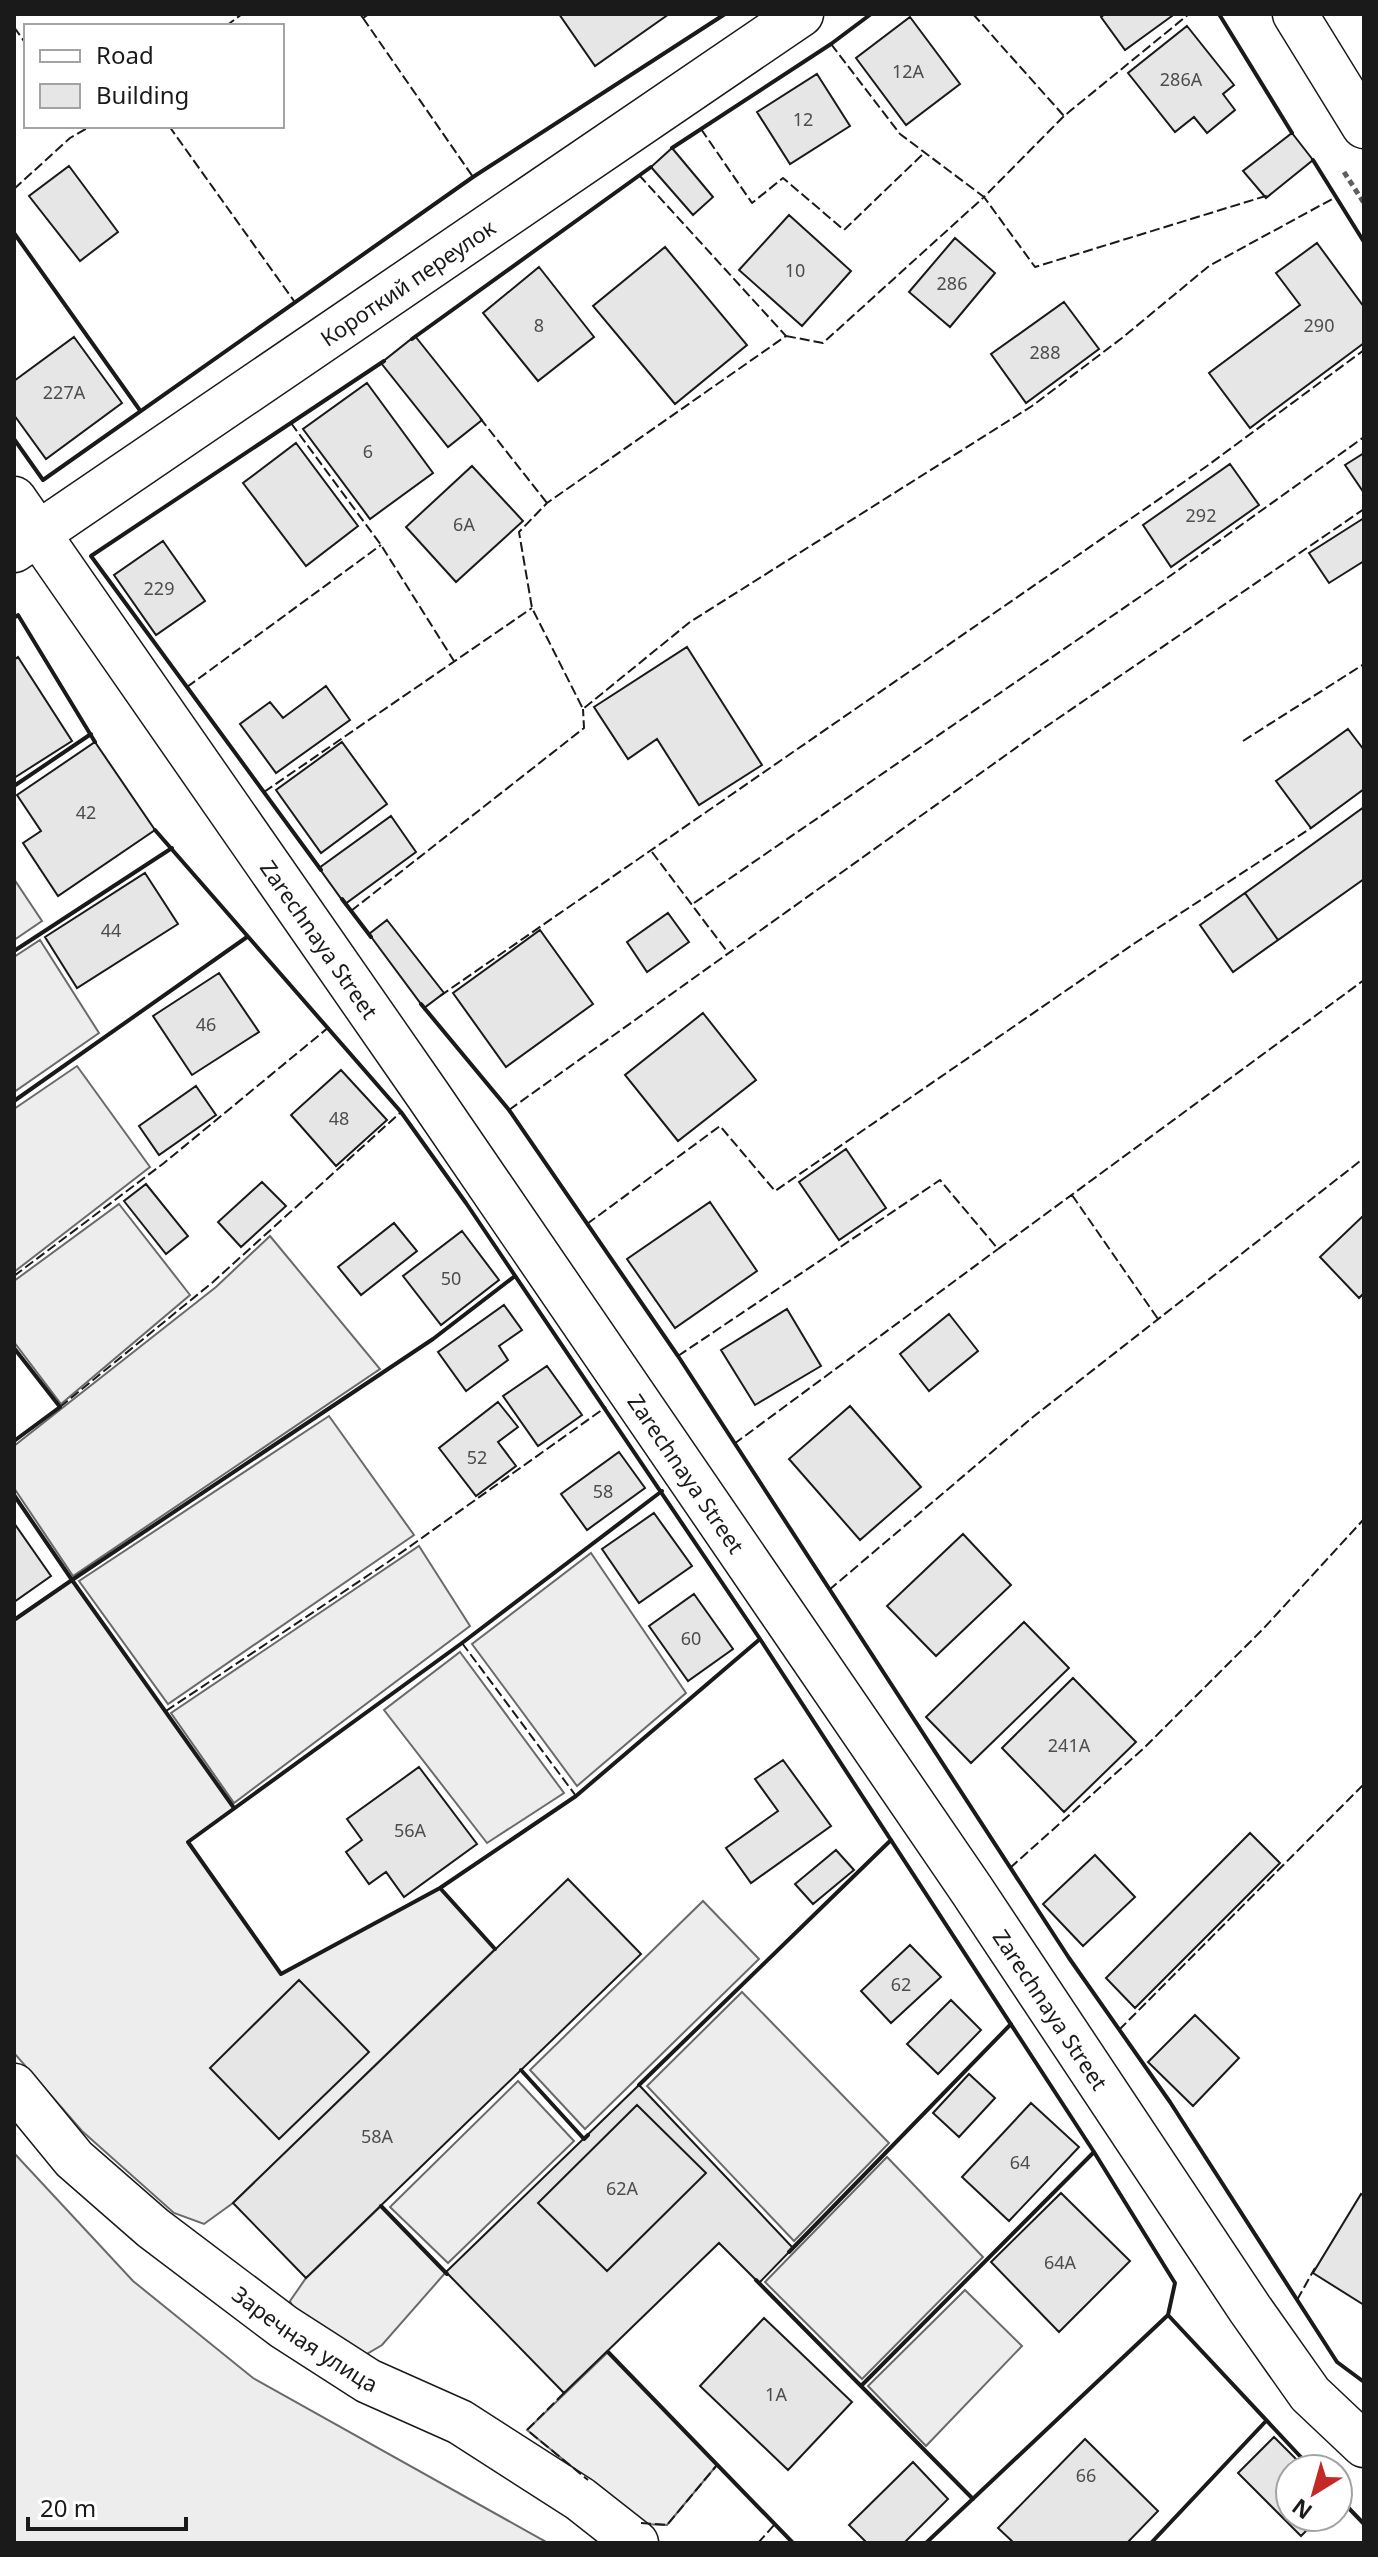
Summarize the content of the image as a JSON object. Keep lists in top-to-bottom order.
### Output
{
  "streets": {
    "street": ["Короткий переулок", "Zarechnaya Street", "Заречная улица"]
  },
  "crossings": [
    ["Короткий переулок", "Zarechnaya Street"]
  ],
  "house_numbers": [
    "12А",
    "286А",
    "12",
    "10",
    "286",
    "8",
    "290",
    "288",
    "227А",
    "6",
    "292",
    "6А",
    "229",
    "42",
    "44",
    "46",
    "48",
    "50",
    "52",
    "58",
    "60",
    "241А",
    "56А",
    "62",
    "58А",
    "64",
    "62А",
    "64А",
    "1А",
    "66"
  ],
  "legend": ["Road", "Building"],
  "scale_bar": "20 m",
  "north": "bottom left"
}
